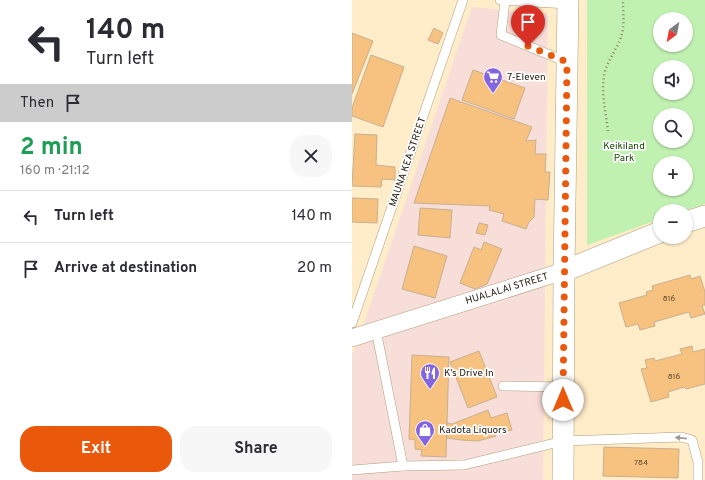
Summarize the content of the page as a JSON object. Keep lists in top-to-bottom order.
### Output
{
  "streets": {
    "street": ["HUALALAI STREET"],
    "lane": ["MAUNA KEA STREET"]
  },
  "parks": ["Keikiland Park"],
  "places": {
    "supermarket": ["7-Eleven"],
    "restaurant": ["K’s Drive In"],
    "shop": ["Kadota Liquors"]
  },
  "house_numbers": ["816", "816", "784"],
  "north": "bottom left",
  "page": {
    "turn": ["140 m", "Turn left"],
    "map_buttons": ["+", "−"],
    "then": "Then",
    "heading": ["2 min", "160 m · 21:12"],
    "list": [
      {
        "name": "Turn left",
        "value": "140 m"
      },
      {
        "name": "Arrive at destination",
        "value": "20 m"
      }
    ],
    "buttons": ["Exit", "Share"]
  }
}
